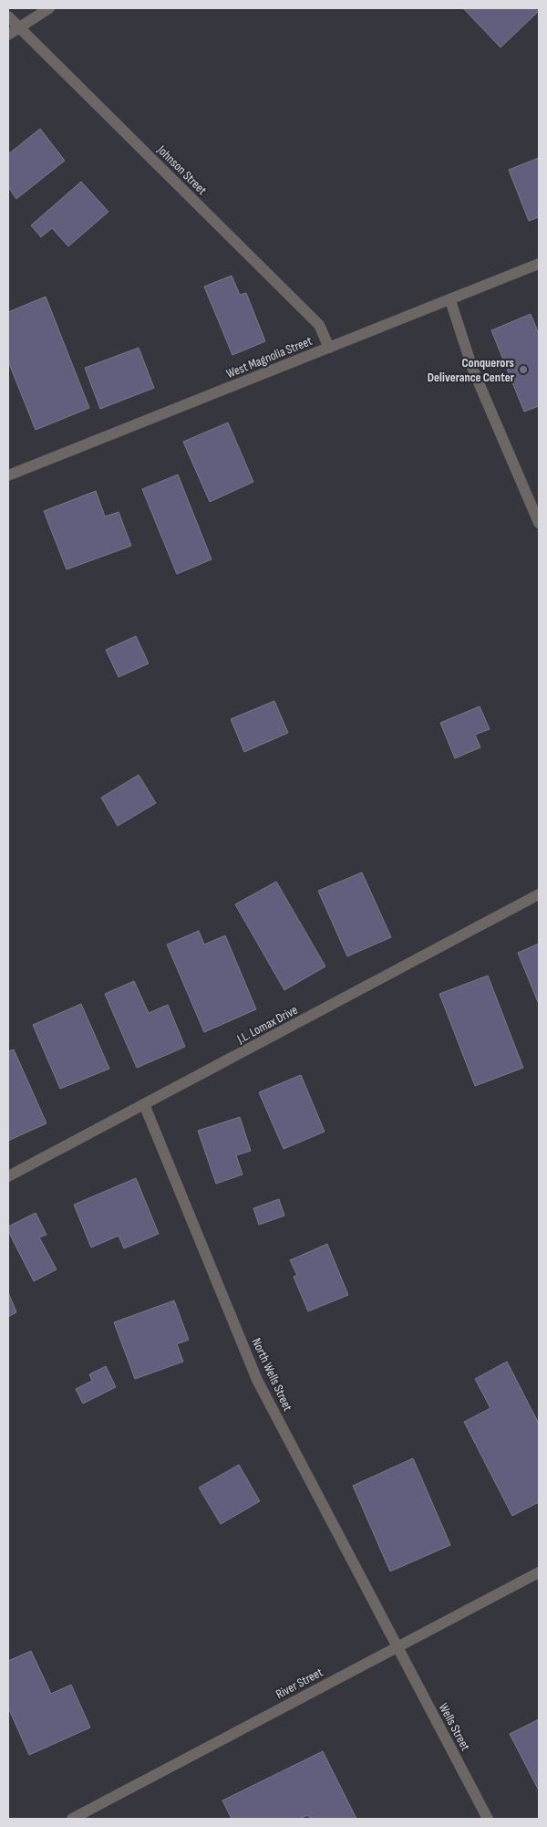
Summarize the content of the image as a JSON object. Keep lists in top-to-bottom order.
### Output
{
  "streets": {
    "street": [
      "Johnson Street",
      "West Magnolia Street",
      "J.L. Lomax Drive",
      "North Wells Street",
      "River Street",
      "Wells Street"
    ]
  },
  "crossings": [
    ["Johnson Street", "West Magnolia Street"],
    ["J.L. Lomax Drive", "North Wells Street"],
    ["North Wells Street", "River Street"],
    ["North Wells Street", "Wells Street"],
    ["River Street", "Wells Street"]
  ],
  "places": ["Conquerors Deliverance Center"]
}
